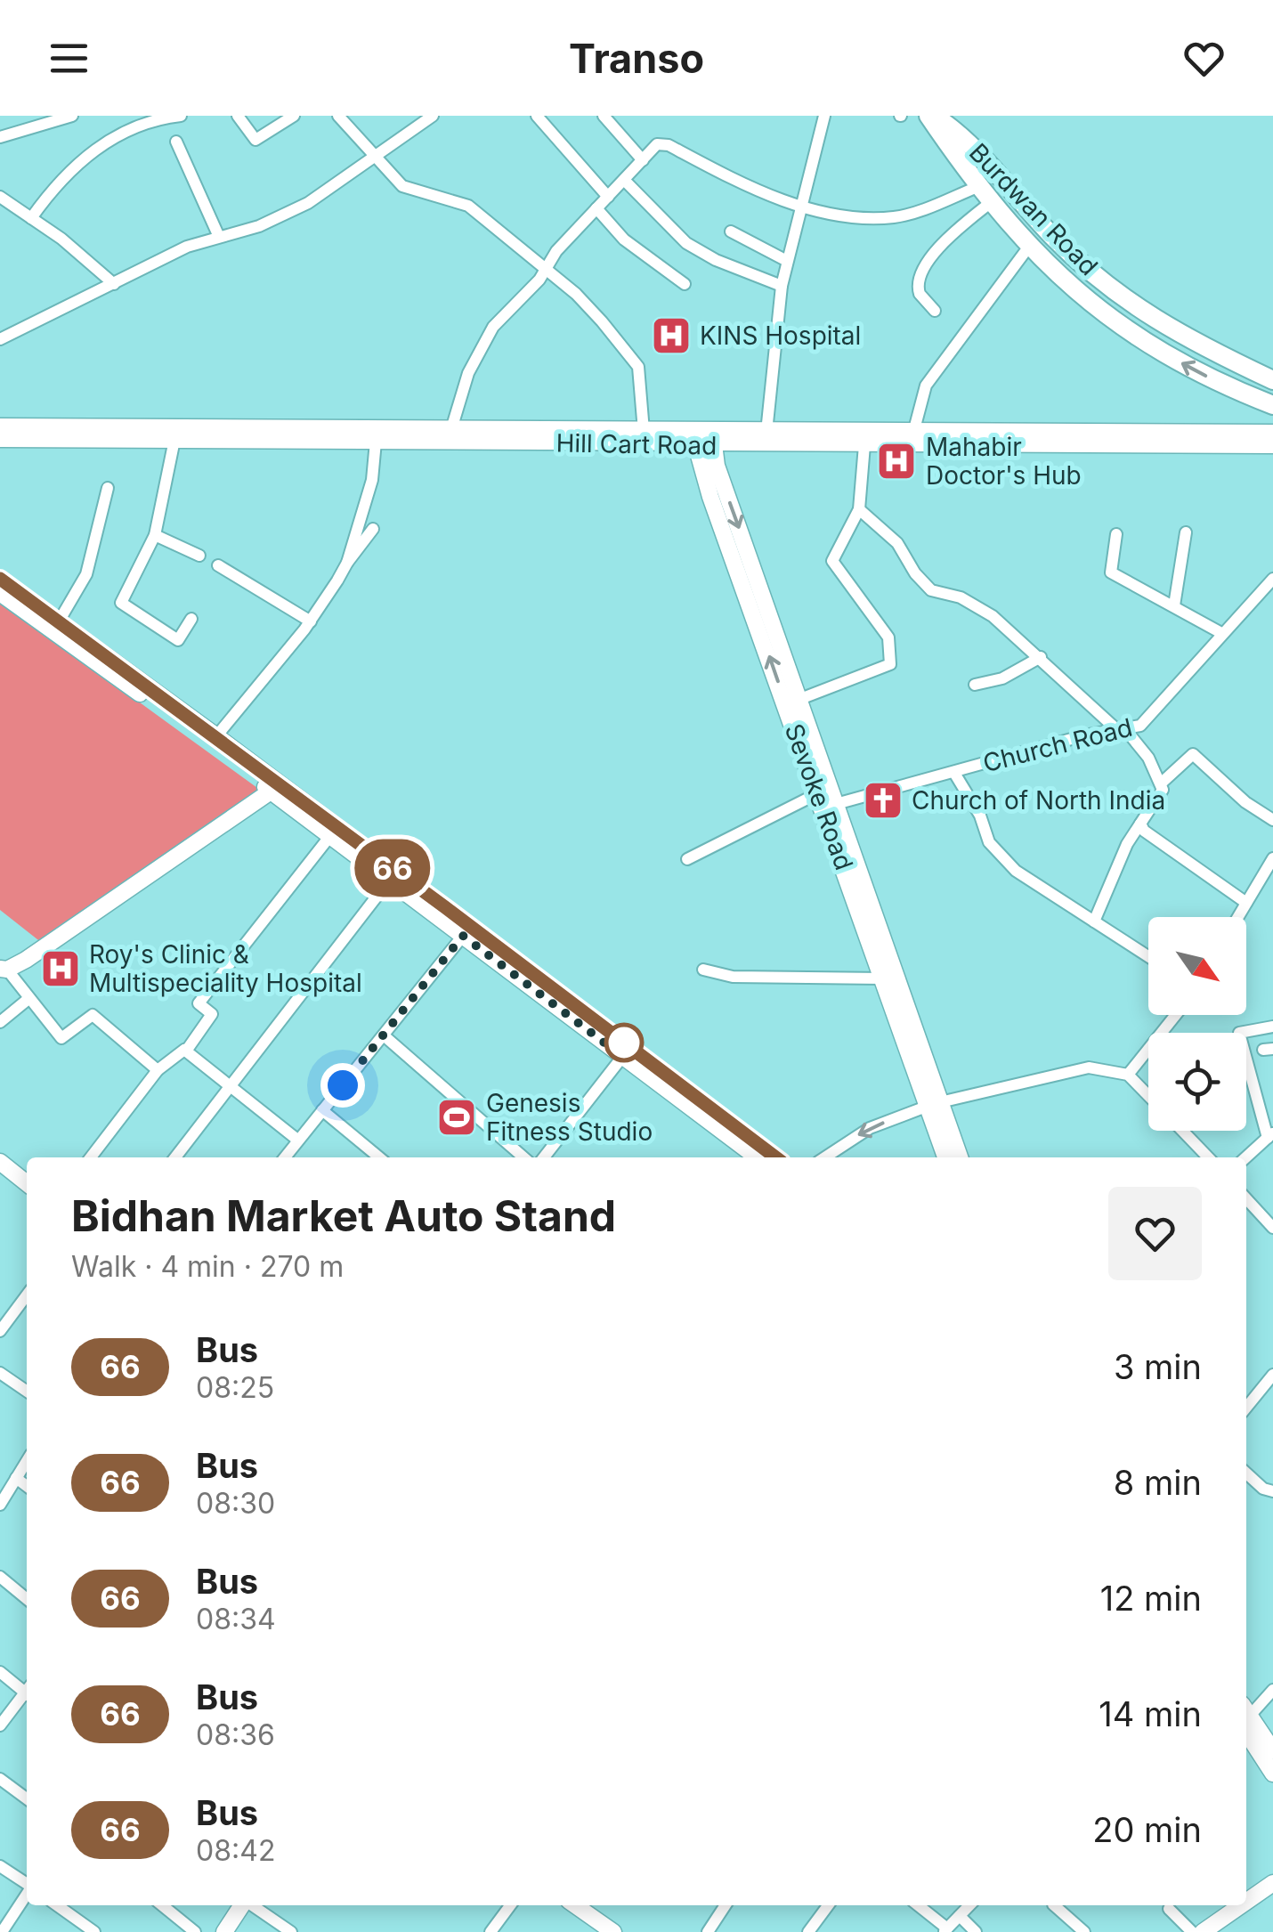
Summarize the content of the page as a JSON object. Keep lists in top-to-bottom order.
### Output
{
  "streets": {
    "main road": ["Burdwan Road", "Hill Cart Road", "Sevoke Road"],
    "street": ["Church Road"]
  },
  "crossings": [
    ["Hill Cart Road", "Sevoke Road"],
    ["Church Road", "Sevoke Road"]
  ],
  "places": {
    "hospital": ["KINS Hospital", "Mahabir Doctor's Hub", "Roy's Clinic & Multispeciality Hospital"],
    "church": ["Church of North India"],
    "sports": ["Genesis Fitness Studio"]
  },
  "lines": ["bus line 66"],
  "north": "bottom right",
  "page": {
    "header": "Transo",
    "on_map": "66",
    "heading": ["Bidhan Market Auto Stand", "Walk · 4 min · 270 m"],
    "list": [
      {
        "mark": "66",
        "name": "Bus",
        "note": "08:25",
        "value": "3 min"
      },
      {
        "mark": "66",
        "name": "Bus",
        "note": "08:30",
        "value": "8 min"
      },
      {
        "mark": "66",
        "name": "Bus",
        "note": "08:34",
        "value": "12 min"
      },
      {
        "mark": "66",
        "name": "Bus",
        "note": "08:36",
        "value": "14 min"
      },
      {
        "mark": "66",
        "name": "Bus",
        "note": "08:42",
        "value": "20 min"
      }
    ]
  }
}
